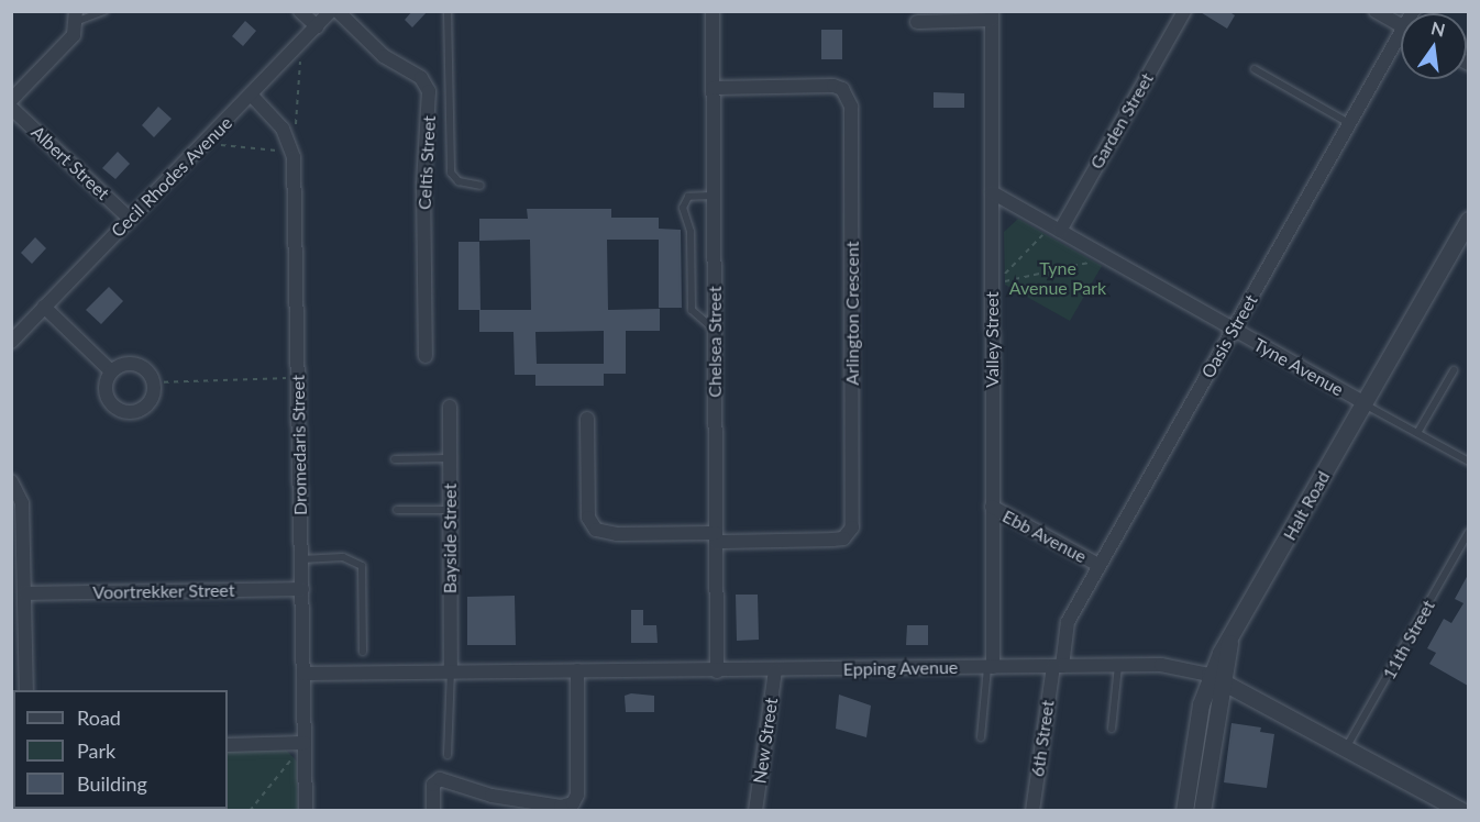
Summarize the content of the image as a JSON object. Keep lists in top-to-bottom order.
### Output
{
  "streets": {
    "street": [
      "Garden Street",
      "Albert Street",
      "Celtis Street",
      "Cecil Rhodes Avenue",
      "Arlington Crescent",
      "Oasis Street",
      "Valley Street",
      "Chelsea Street",
      "Tyne Avenue",
      "Dromedaris Street",
      "Halt Road",
      "Ebb Avenue",
      "Bayside Street",
      "Voortrekker Street",
      "Epping Avenue",
      "6th Street",
      "New Street"
    ],
    "lane": ["11th Street"]
  },
  "crossings": [
    ["Garden Street", "Tyne Avenue"],
    ["Albert Street", "Cecil Rhodes Avenue"],
    ["Arlington Crescent", "Chelsea Street"],
    ["Oasis Street", "Tyne Avenue"],
    ["Oasis Street", "Ebb Avenue"],
    ["Oasis Street", "Epping Avenue"],
    ["Oasis Street", "6th Street"],
    ["Valley Street", "Tyne Avenue"],
    ["Valley Street", "Ebb Avenue"],
    ["Valley Street", "Epping Avenue"],
    ["Chelsea Street", "Epping Avenue"],
    ["Tyne Avenue", "Halt Road"],
    ["Dromedaris Street", "Voortrekker Street"],
    ["Dromedaris Street", "Epping Avenue"],
    ["Halt Road", "Epping Avenue"],
    ["Bayside Street", "Epping Avenue"],
    ["11th Street", "Epping Avenue"],
    ["Epping Avenue", "6th Street"],
    ["Epping Avenue", "New Street"]
  ],
  "parks": ["Tyne Avenue Park"],
  "legend": ["Road", "Park", "Building"],
  "north": "top"
}
